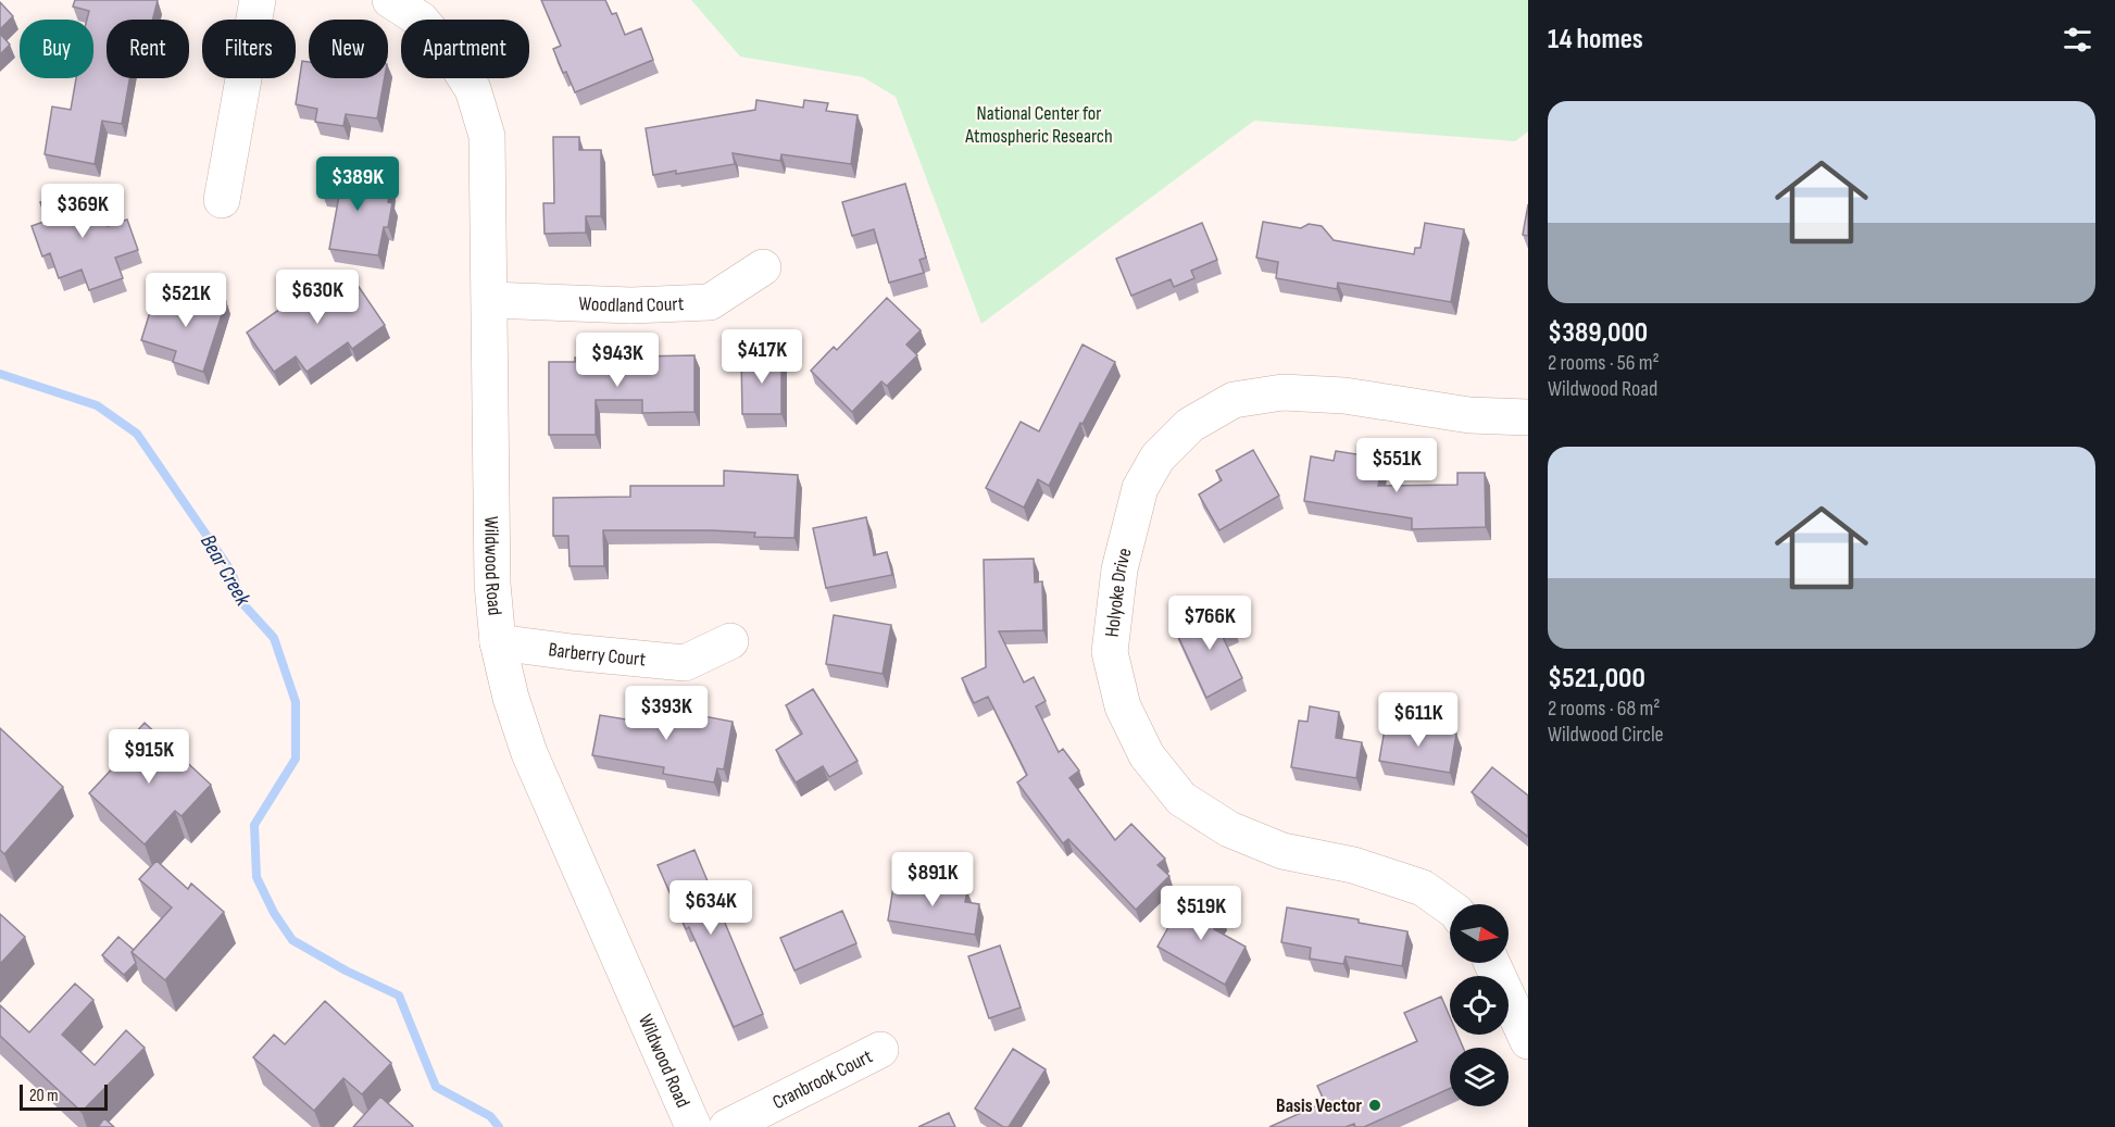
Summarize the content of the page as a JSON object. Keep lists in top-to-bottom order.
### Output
{
  "streets": {
    "street": [
      "Woodland Court",
      "Wildwood Road",
      "Holyoke Drive",
      "Barberry Court",
      "Cranbrook Court"
    ]
  },
  "crossings": [
    ["Woodland Court", "Wildwood Road"],
    ["Wildwood Road", "Barberry Court"]
  ],
  "water": ["Bear Creek"],
  "parks": ["National Center for Atmospheric Research"],
  "places": ["Basis Vector"],
  "scale_bar": "20 m",
  "north": "right",
  "page": {
    "heading": "14 homes",
    "chip": [
      "Buy",
      "Rent",
      "Filters",
      "New",
      "Apartment"
    ],
    "list": [
      {
        "name": "$389,000",
        "note": "2 rooms · 56 m² · Wildwood Road"
      },
      {
        "name": "$521,000",
        "note": "2 rooms · 68 m² · Wildwood Circle"
      }
    ],
    "price": [
      "$389K",
      "$369K",
      "$630K",
      "$521K",
      "$417K",
      "$943K",
      "$551K",
      "$766K",
      "$393K",
      "$611K",
      "$915K",
      "$891K",
      "$634K",
      "$519K"
    ],
    "scale": "20 m"
  }
}
